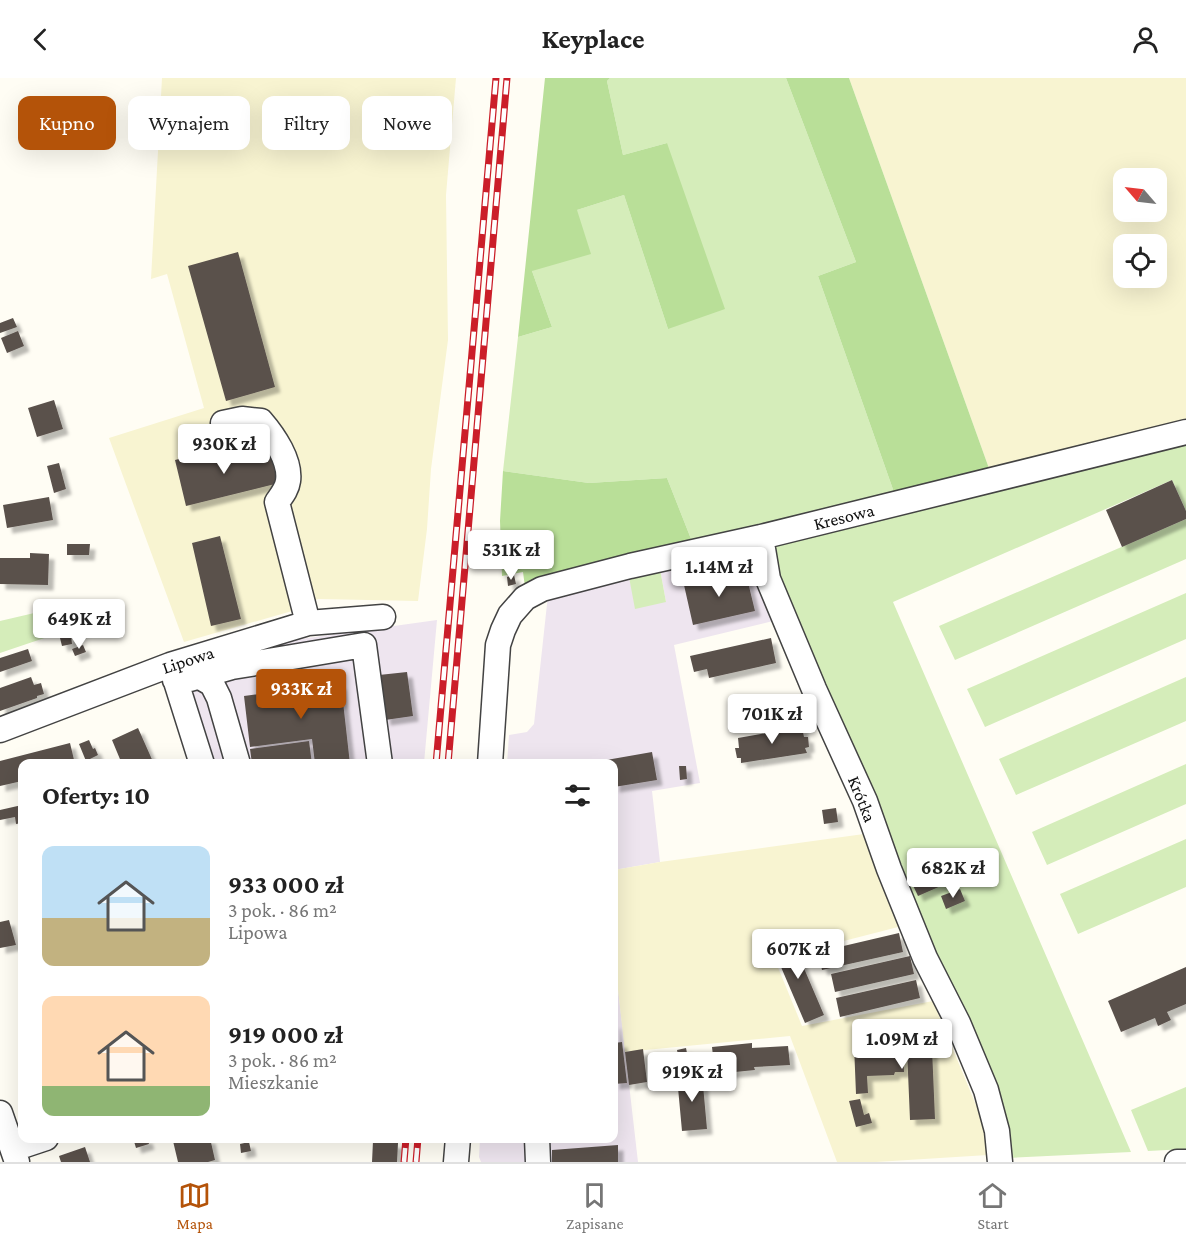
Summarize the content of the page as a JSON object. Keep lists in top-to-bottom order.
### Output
{
  "streets": {
    "street": ["Kresowa", "Lipowa", "Krótka"]
  },
  "crossings": [
    ["Kresowa", "Krótka"]
  ],
  "north": "top left",
  "page": {
    "header": "Keyplace",
    "chip": [
      "Kupno",
      "Wynajem",
      "Filtry",
      "Nowe"
    ],
    "price": [
      "930K zł",
      "531K zł",
      "1.14M zł",
      "649K zł",
      "933K zł",
      "701K zł",
      "682K zł",
      "607K zł",
      "1.09M zł",
      "919K zł"
    ],
    "heading": "Oferty: 10",
    "list": [
      {
        "name": "933 000 zł",
        "note": "3 pok. · 86 m² · Lipowa"
      },
      {
        "name": "919 000 zł",
        "note": "3 pok. · 86 m² · Mieszkanie"
      }
    ],
    "tabs": ["Mapa", "Zapisane", "Start"]
  }
}
